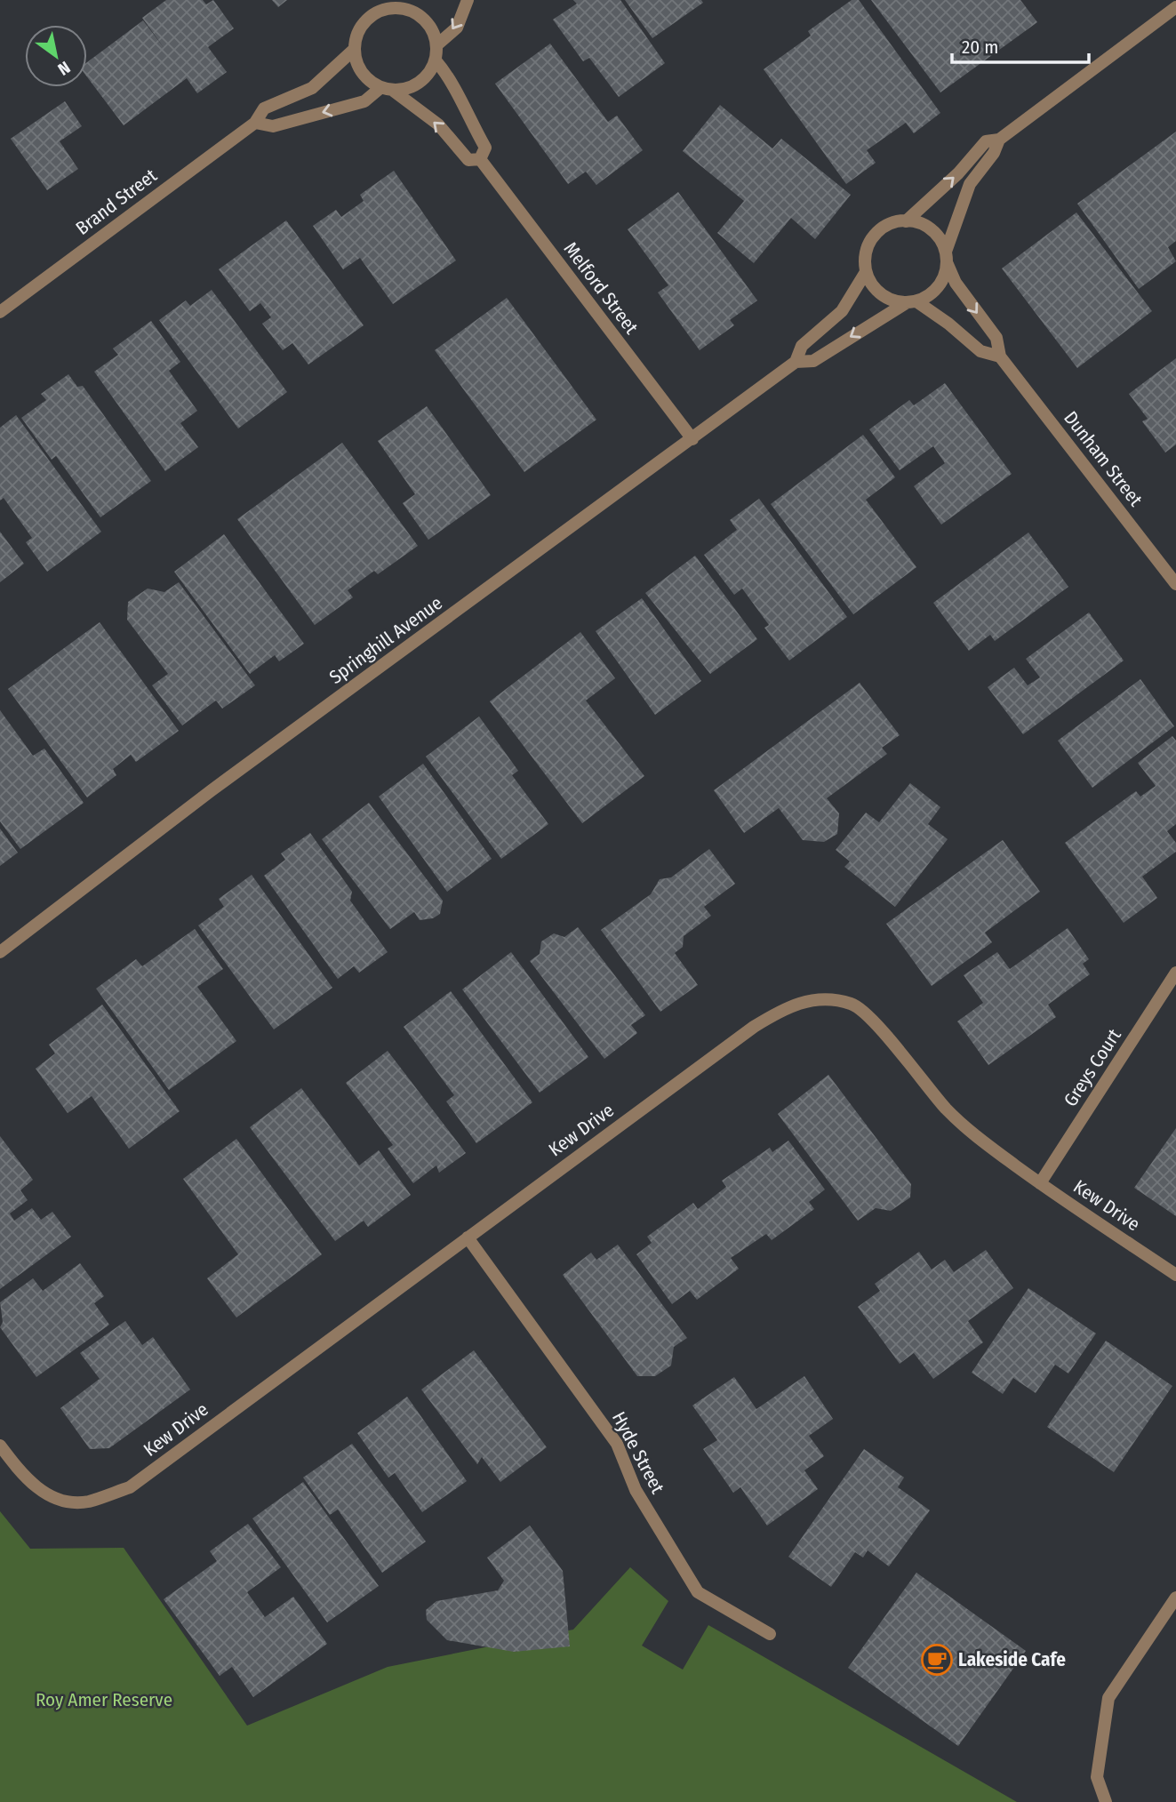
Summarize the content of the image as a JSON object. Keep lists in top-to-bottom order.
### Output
{
  "streets": {
    "street": [
      "Brand Street",
      "Melford Street",
      "Dunham Street",
      "Springhill Avenue",
      "Greys Court",
      "Kew Drive",
      "Hyde Street"
    ]
  },
  "crossings": [
    ["Brand Street", "Melford Street"],
    ["Melford Street", "Springhill Avenue"],
    ["Dunham Street", "Springhill Avenue"],
    ["Greys Court", "Kew Drive"],
    ["Kew Drive", "Hyde Street"]
  ],
  "parks": ["Roy Amer Reserve"],
  "places": {
    "cafe": ["Lakeside Cafe"]
  },
  "scale_bar": "20 m",
  "north": "bottom right"
}
